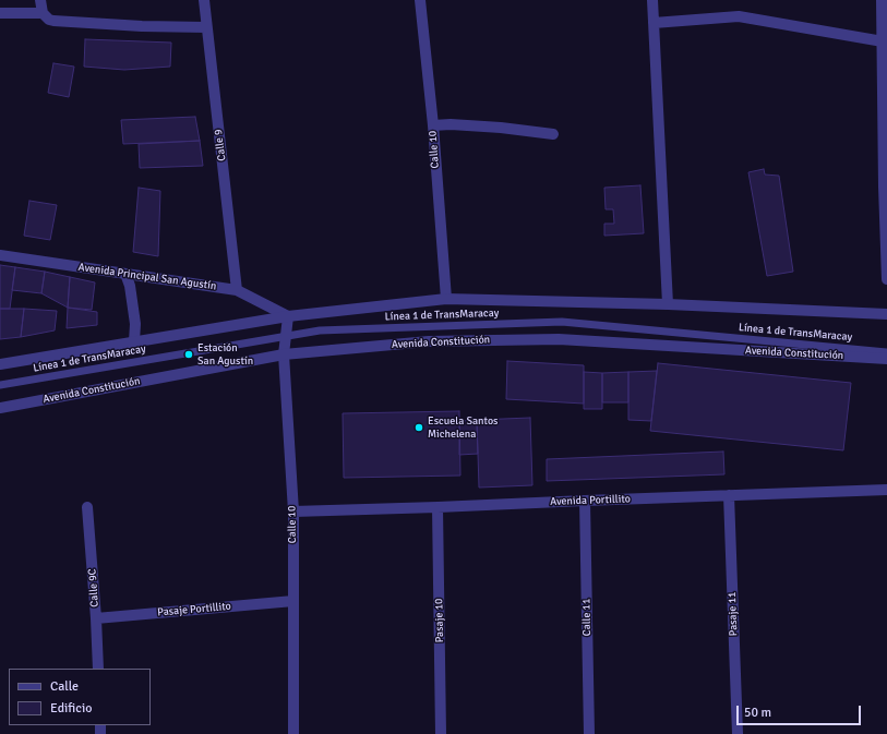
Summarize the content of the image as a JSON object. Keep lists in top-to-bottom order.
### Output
{
  "streets": {
    "street": [
      "Calle 9",
      "Calle 10",
      "Avenida Principal San Agustín",
      "Avenida Constitución",
      "Avenida Portillito",
      "Calle 9C",
      "Pasaje Portillito",
      "Pasaje 11",
      "Calle 11",
      "Pasaje 10"
    ],
    "lane": ["Línea 1 de TransMaracay"]
  },
  "crossings": [
    ["Calle 9", "Avenida Principal San Agustín"],
    ["Calle 10", "Avenida Principal San Agustín"],
    ["Calle 10", "Línea 1 de TransMaracay"],
    ["Calle 10", "Avenida Constitución"],
    ["Calle 10", "Avenida Portillito"],
    ["Calle 10", "Pasaje Portillito"],
    ["Avenida Portillito", "Pasaje 11"],
    ["Avenida Portillito", "Calle 11"],
    ["Avenida Portillito", "Pasaje 10"],
    ["Calle 9C", "Pasaje Portillito"]
  ],
  "places": ["Estación San Agustín", "Escuela Santos Michelena"],
  "legend": ["Calle", "Edificio"],
  "scale_bar": "50 m"
}
